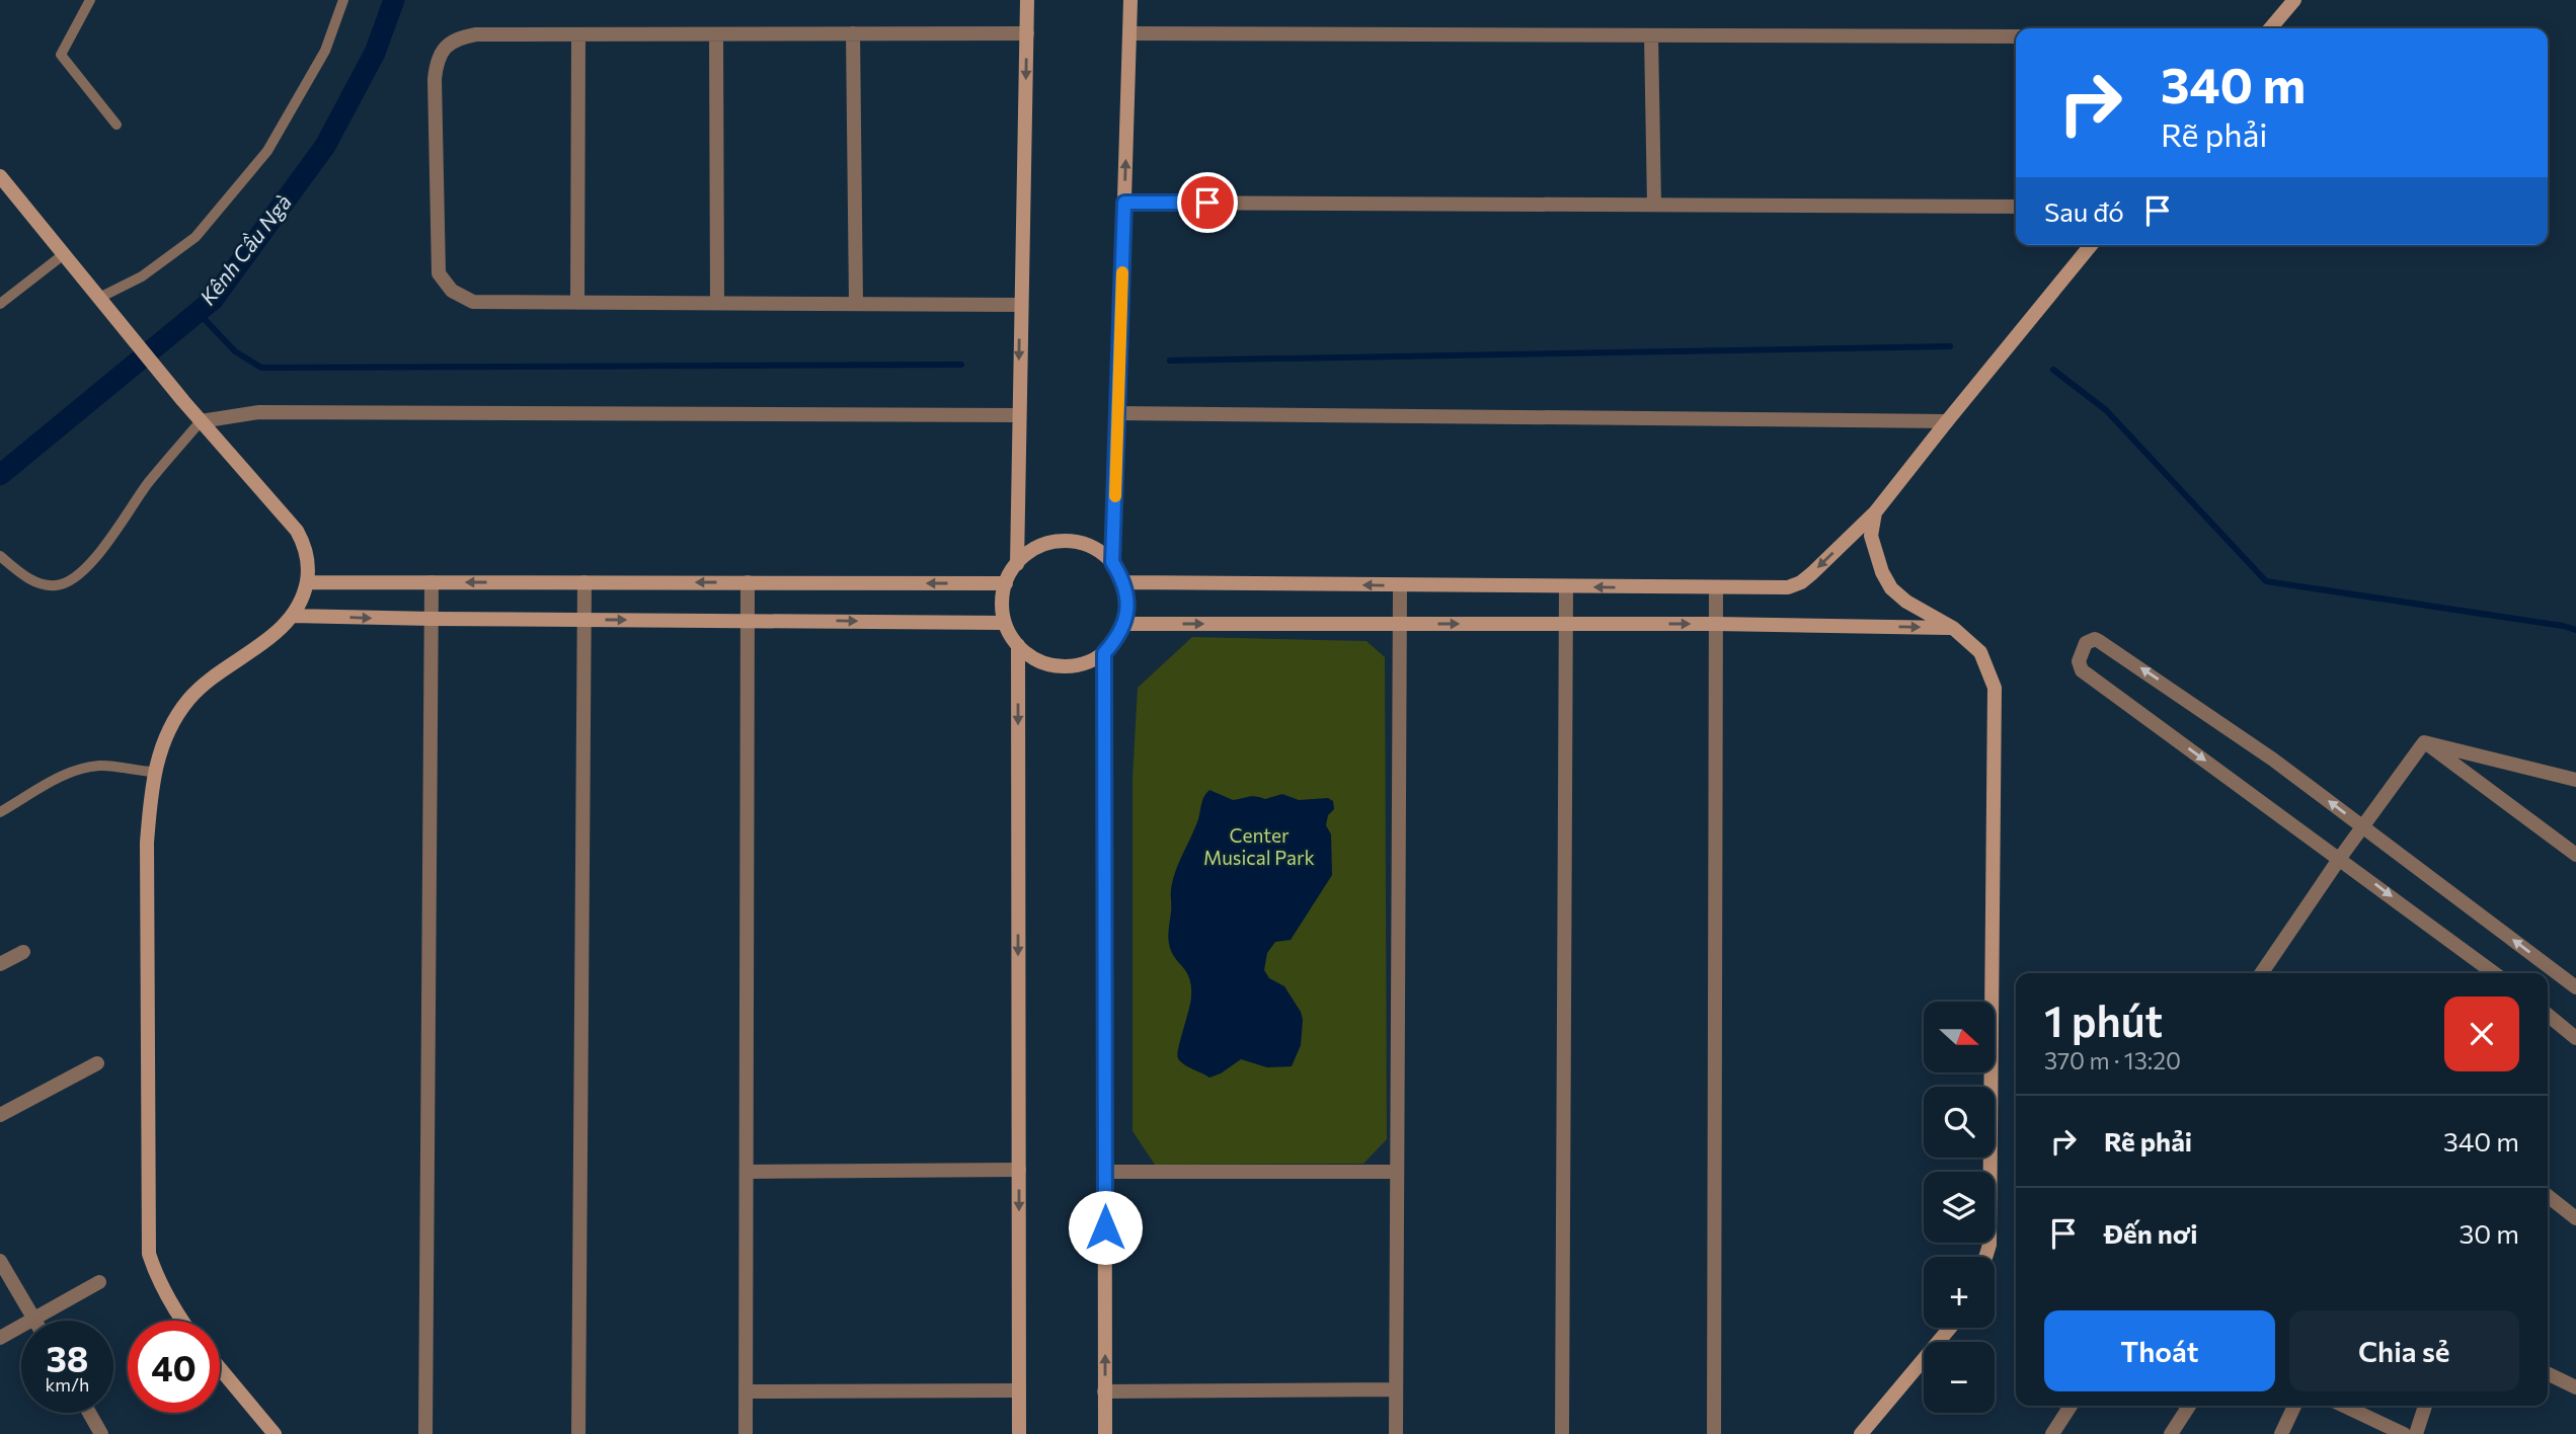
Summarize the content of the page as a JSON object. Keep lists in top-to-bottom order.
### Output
{
  "water": ["Kênh Cầu Ngà"],
  "parks": ["Center Musical Park"],
  "north": "right",
  "page": {
    "turn": ["340 m", "Rẽ phải"],
    "then": "Sau đó",
    "heading": ["1 phút", "370 m · 13:20"],
    "map_buttons": ["+", "−"],
    "list": [
      {
        "name": "Rẽ phải",
        "value": "340 m"
      },
      {
        "name": "Đến nơi",
        "value": "30 m"
      }
    ],
    "buttons": ["Thoát", "Chia sẻ"],
    "speed": "38 km/h",
    "limit": "40"
  }
}
